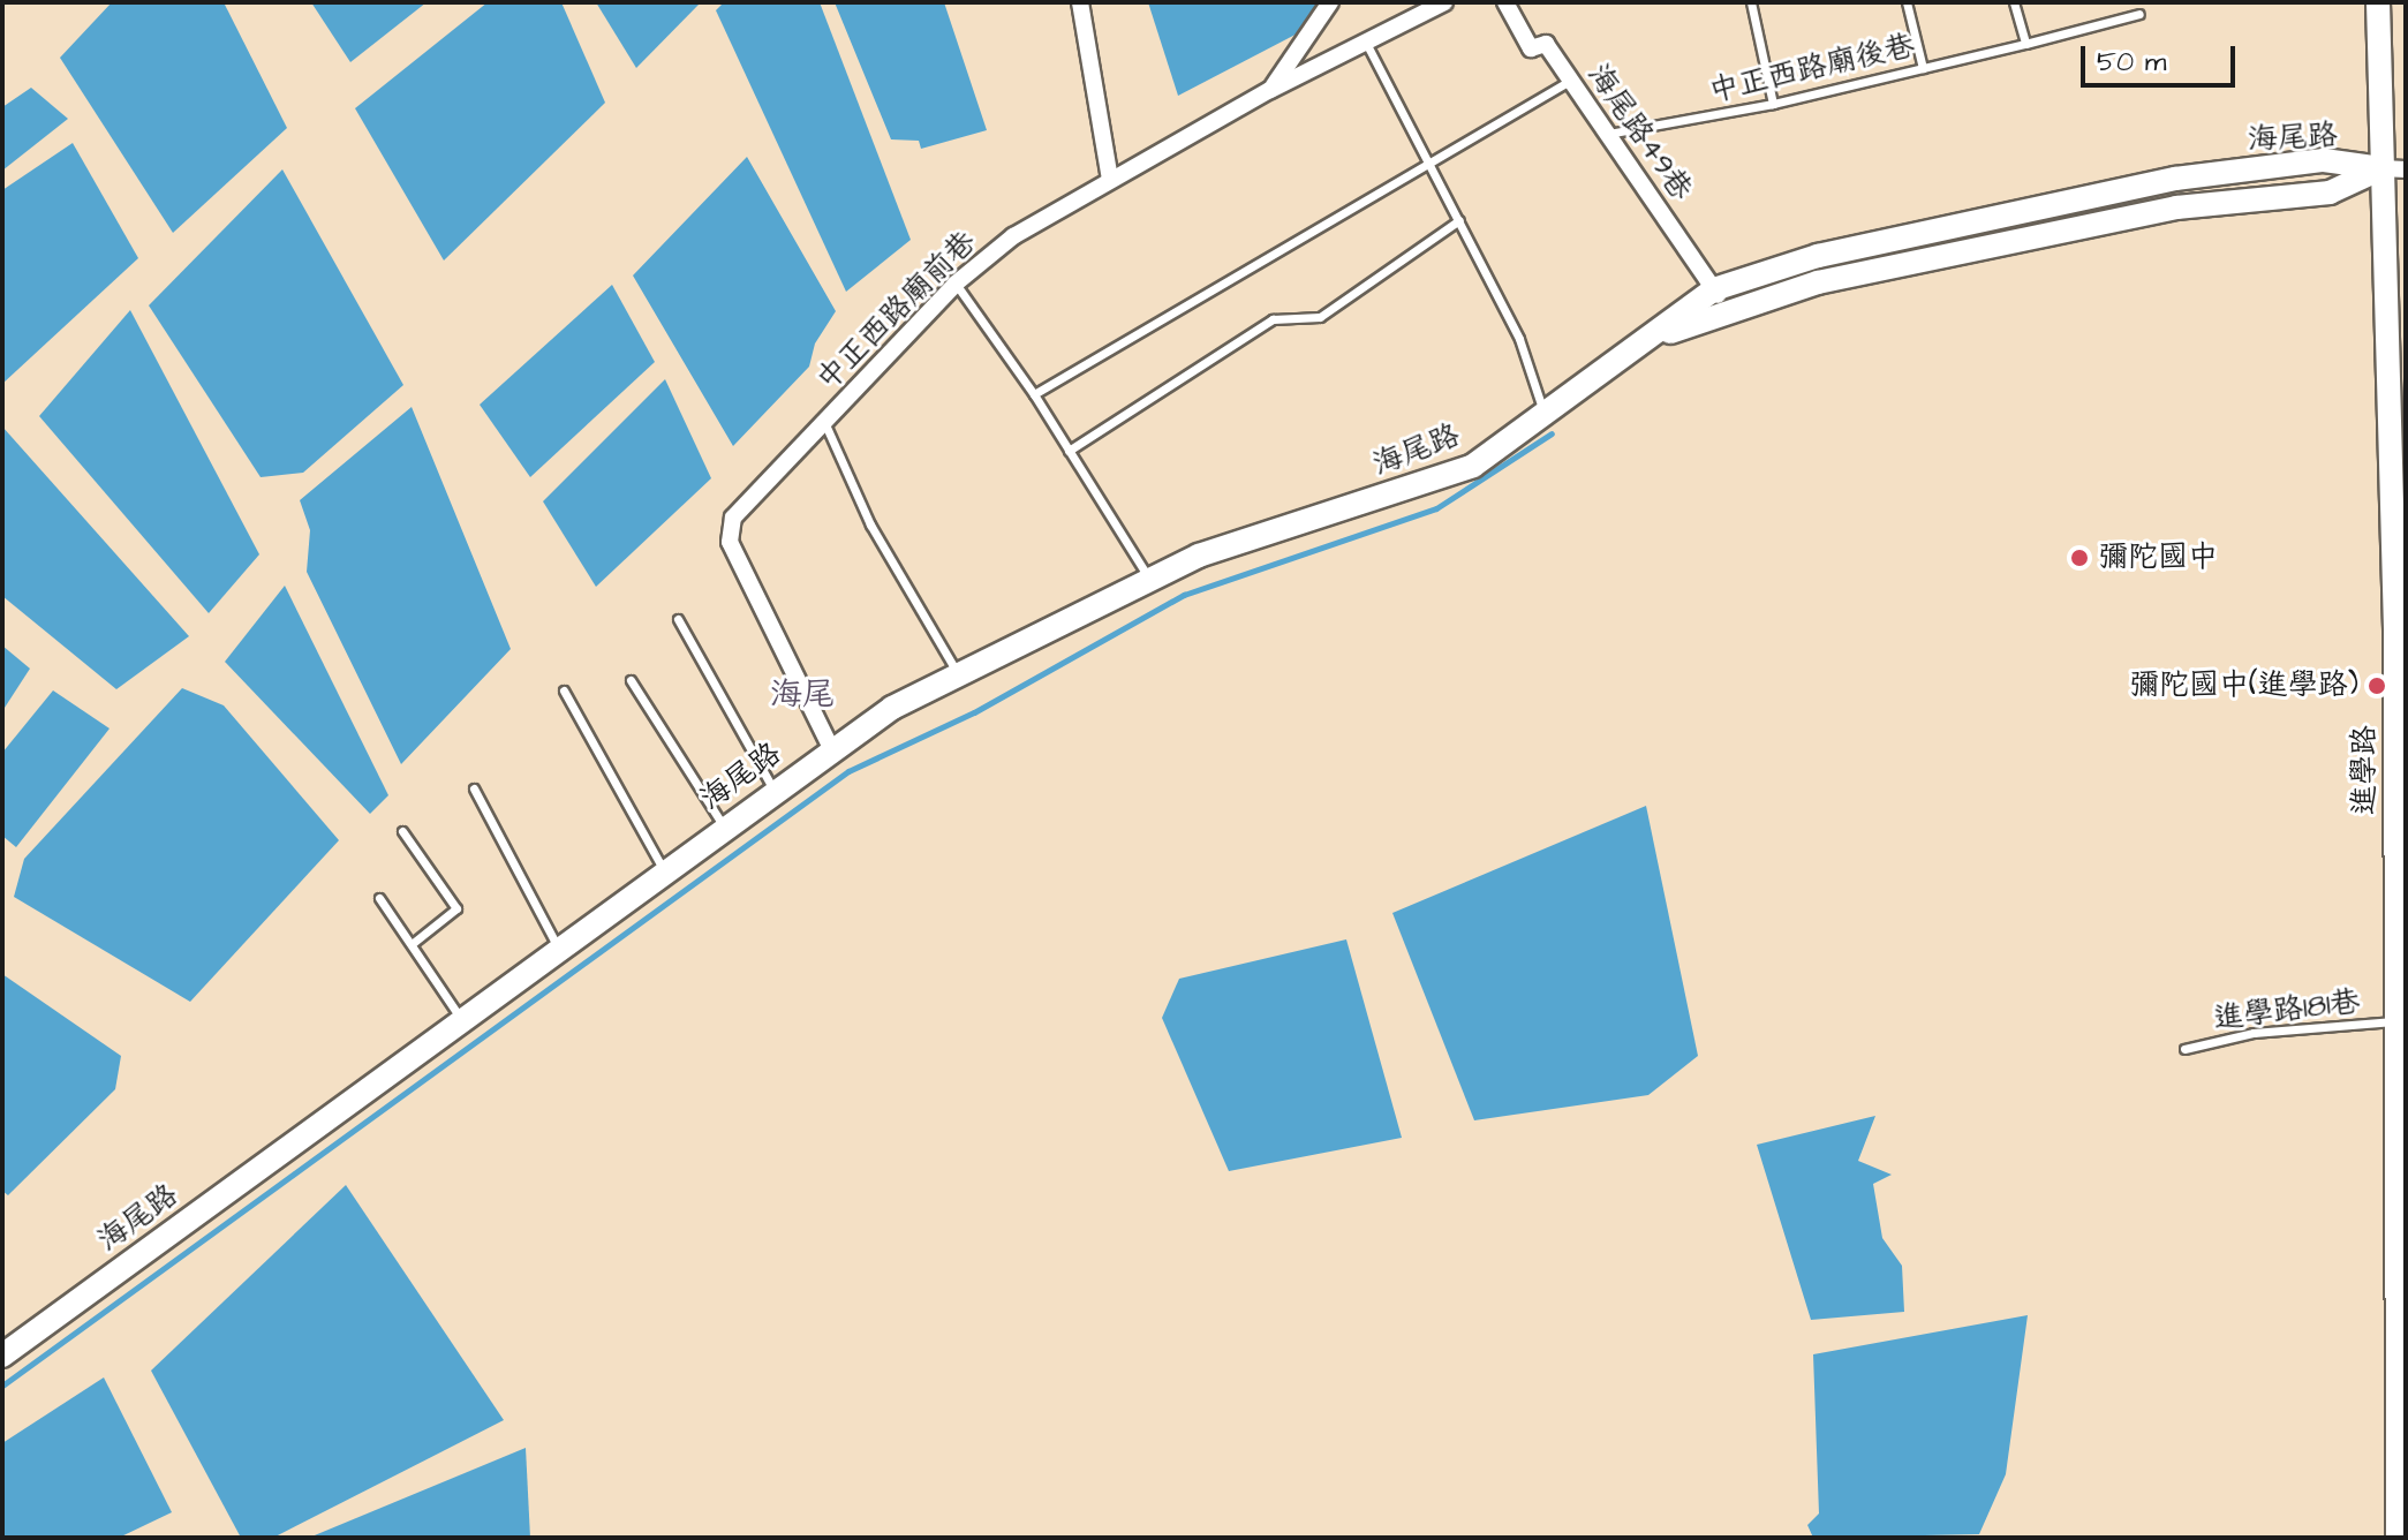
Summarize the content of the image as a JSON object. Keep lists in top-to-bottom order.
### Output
{
  "streets": {
    "street": [
      "海尾路49巷",
      "海尾路",
      "中正西路廟前巷",
      "進學路"
    ],
    "lane": ["中正西路廟後巷", "進學路181巷"]
  },
  "crossings": [
    ["中正西路廟後巷", "海尾路49巷"],
    ["海尾路49巷", "海尾路"],
    ["海尾路", "中正西路廟前巷"],
    ["海尾路", "進學路"],
    ["進學路", "進學路181巷"]
  ],
  "districts": ["海尾"],
  "places": ["彌陀國中", "彌陀國中(進學路)"],
  "scale_bar": "50 m"
}
